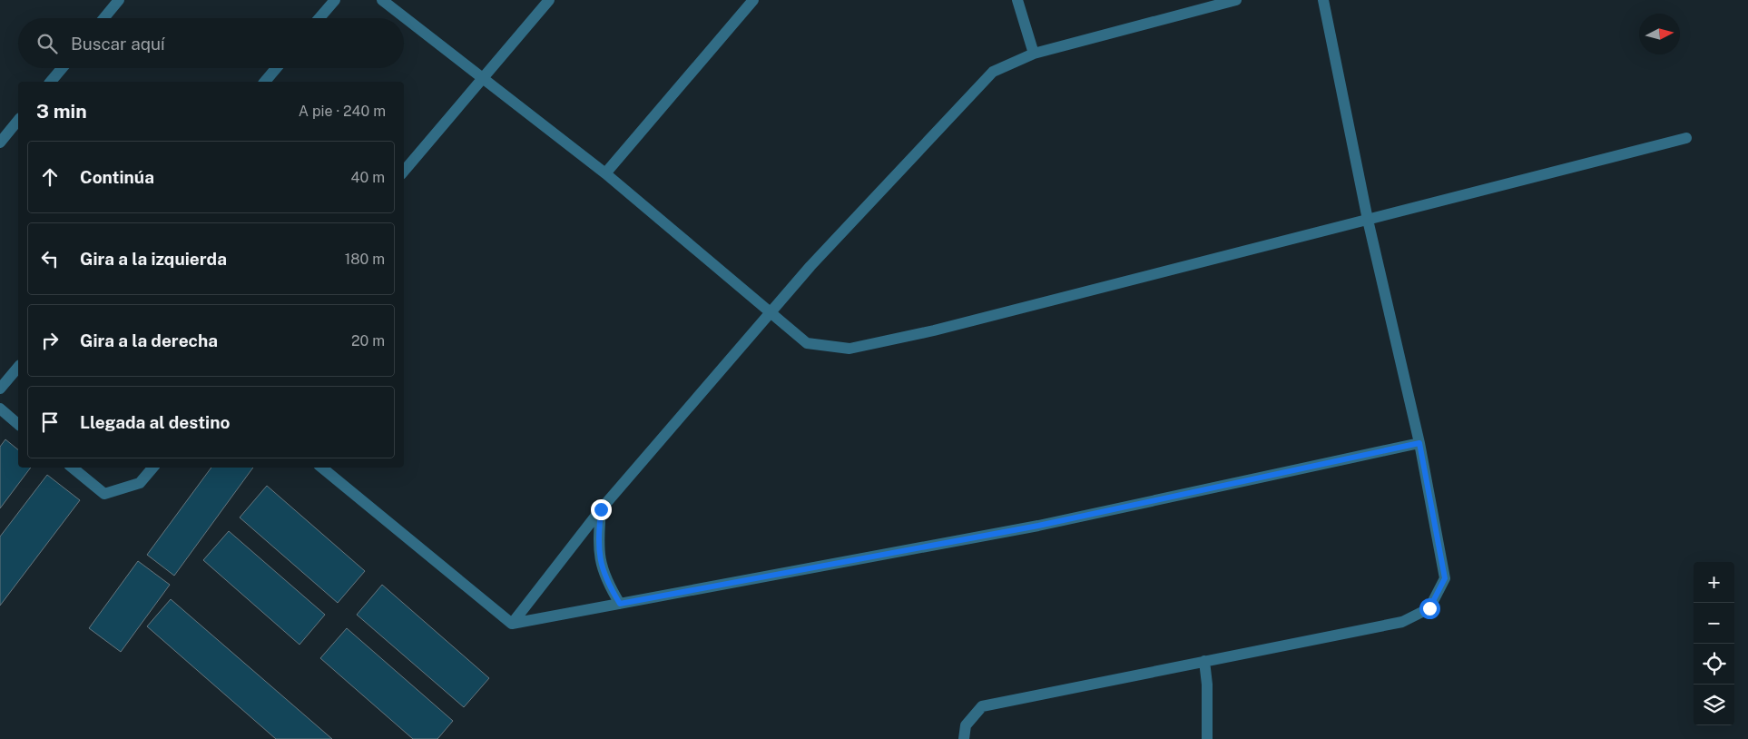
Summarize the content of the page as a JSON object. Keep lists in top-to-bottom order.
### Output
{
  "north": "right",
  "page": {
    "search": "Buscar aquí",
    "heading": ["3 min", "A pie · 240 m"],
    "list": [
      ["Continúa", "40 m"],
      ["Gira a la izquierda", "180 m"],
      ["Gira a la derecha", "20 m"],
      "Llegada al destino"
    ],
    "map_buttons": ["+", "−"]
  }
}
